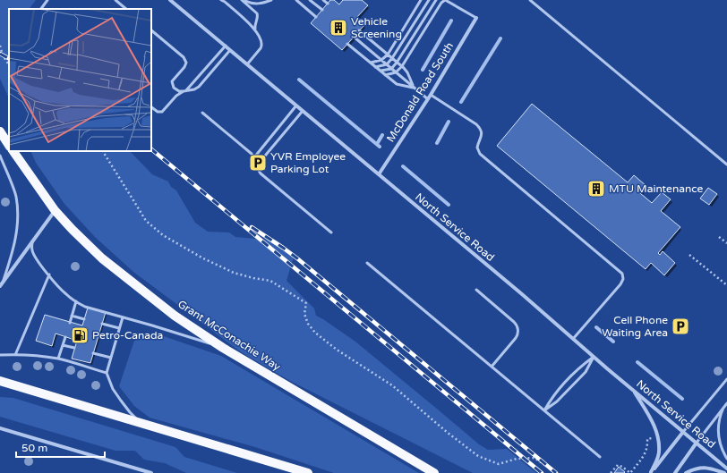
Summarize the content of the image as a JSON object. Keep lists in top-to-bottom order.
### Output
{
  "streets": {
    "main road": ["Grant McConachie Way"],
    "street": ["McDonald Road South", "North Service Road"]
  },
  "crossings": [
    ["McDonald Road South", "North Service Road"]
  ],
  "places": {
    "building": ["Vehicle Screening", "MTU Maintenance"],
    "parking": ["YVR Employee Parking Lot", "Cell Phone Waiting Area"],
    "fuel station": ["Petro-Canada"]
  },
  "scale_bar": "50 m"
}
